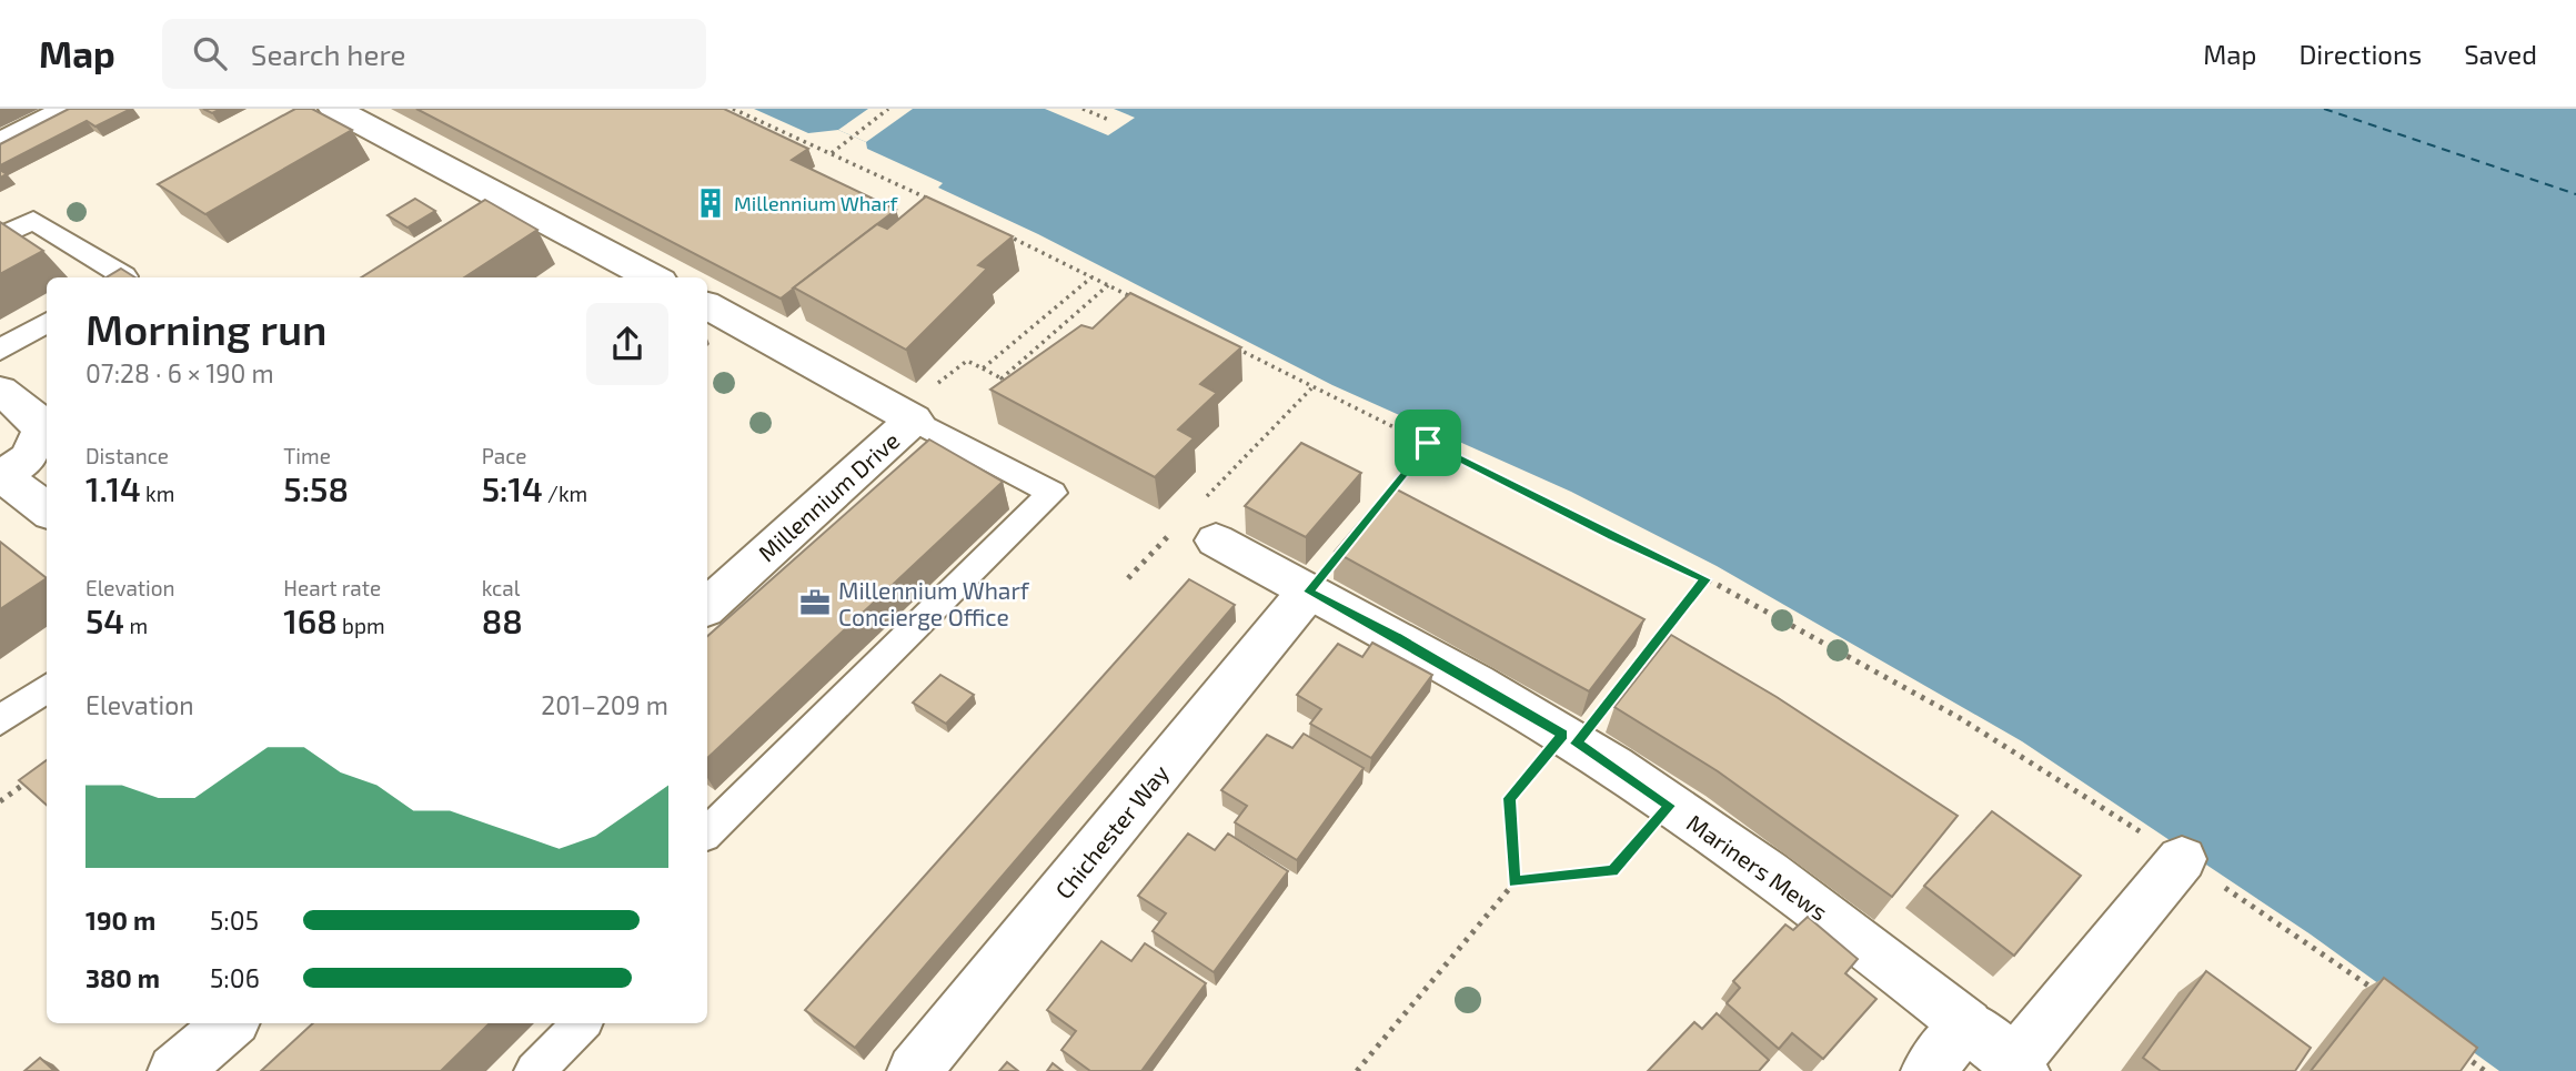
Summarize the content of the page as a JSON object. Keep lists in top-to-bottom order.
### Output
{
  "streets": {
    "street": ["Millennium Drive", "Chichester Way", "Mariners Mews"]
  },
  "crossings": [
    ["Chichester Way", "Mariners Mews"]
  ],
  "places": {
    "building": ["Millennium Wharf"],
    "office": ["Millennium Wharf Concierge Office"]
  },
  "page": {
    "header": "Map",
    "search": "Search here",
    "nav": ["Map", "Directions", "Saved"],
    "heading": ["Morning run", "07:28 · 6 × 190 m"],
    "stats": [
      ["Distance", "1.14 km"],
      ["Time", "5:58"],
      ["Pace", "5:14 /km"],
      ["Elevation", "54 m"],
      ["Heart rate", "168 bpm"],
      ["kcal", "88"]
    ],
    "chart": ["Elevation", "201–209 m"],
    "list": [
      {
        "name": "190 m",
        "note": "5:05"
      },
      {
        "name": "380 m",
        "note": "5:06"
      }
    ]
  }
}
